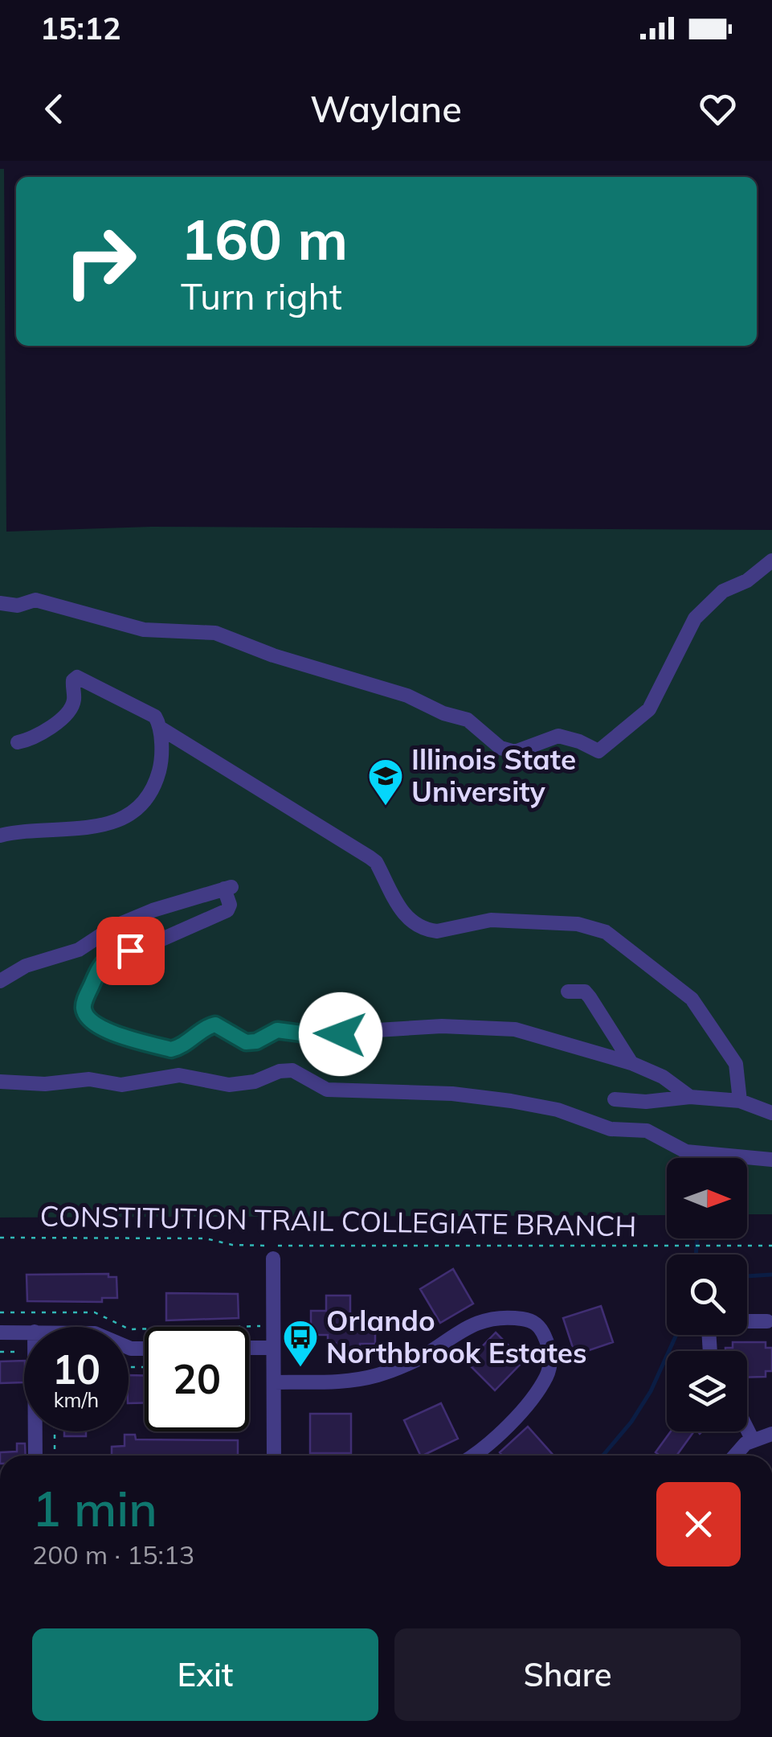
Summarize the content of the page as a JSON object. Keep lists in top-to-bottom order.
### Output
{
  "streets": {
    "path": ["CONSTITUTION TRAIL COLLEGIATE BRANCH"]
  },
  "places": {
    "school or university": ["Illinois State University"],
    "bus stop": ["Orlando Northbrook Estates"]
  },
  "north": "right",
  "page": {
    "status": "15:12",
    "header": "Waylane",
    "turn": ["160 m", "Turn right"],
    "speed": "10 km/h",
    "limit": "20",
    "heading": ["1 min", "200 m · 15:13"],
    "buttons": ["Exit", "Share"]
  }
}
